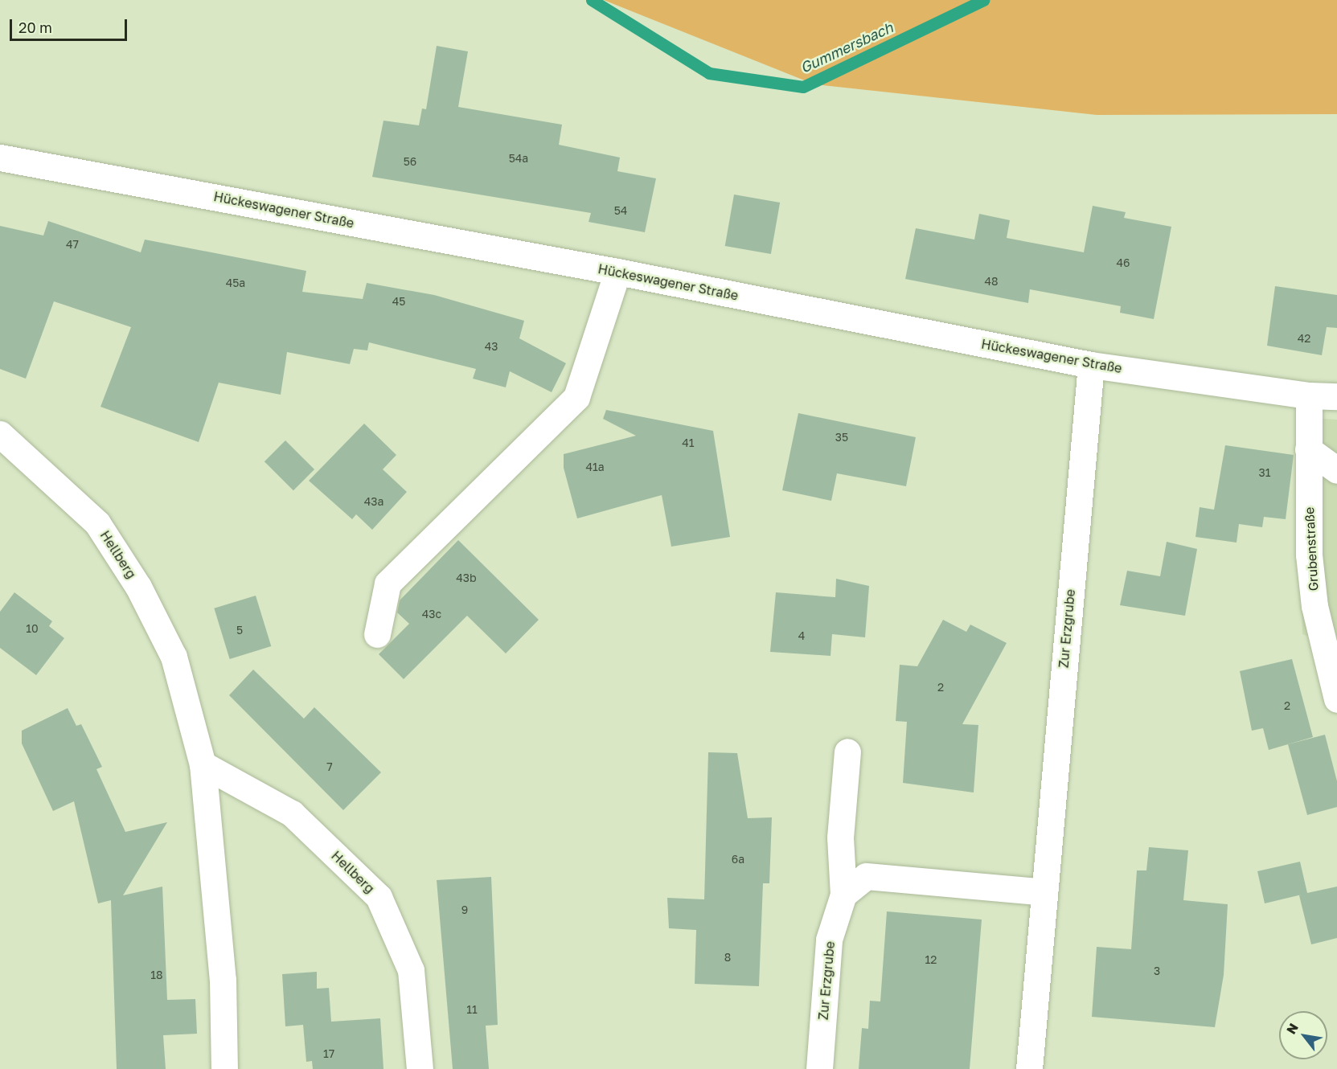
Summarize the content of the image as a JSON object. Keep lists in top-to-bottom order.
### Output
{
  "streets": {
    "street": [
      "Hückeswagener Straße",
      "Grubenstraße",
      "Hellberg",
      "Zur Erzgrube"
    ]
  },
  "crossings": [
    ["Hückeswagener Straße", "Grubenstraße"],
    ["Hückeswagener Straße", "Zur Erzgrube"]
  ],
  "water": ["Gummersbach"],
  "house_numbers": [
    "54a",
    "56",
    "54",
    "47",
    "46",
    "48",
    "45a",
    "45",
    "42",
    "43",
    "35",
    "41",
    "41a",
    "31",
    "43a",
    "43b",
    "43c",
    "10",
    "5",
    "4",
    "2",
    "2",
    "7",
    "6a",
    "9",
    "8",
    "12",
    "3",
    "18",
    "11",
    "17"
  ],
  "scale_bar": "20 m",
  "north": "top left"
}
